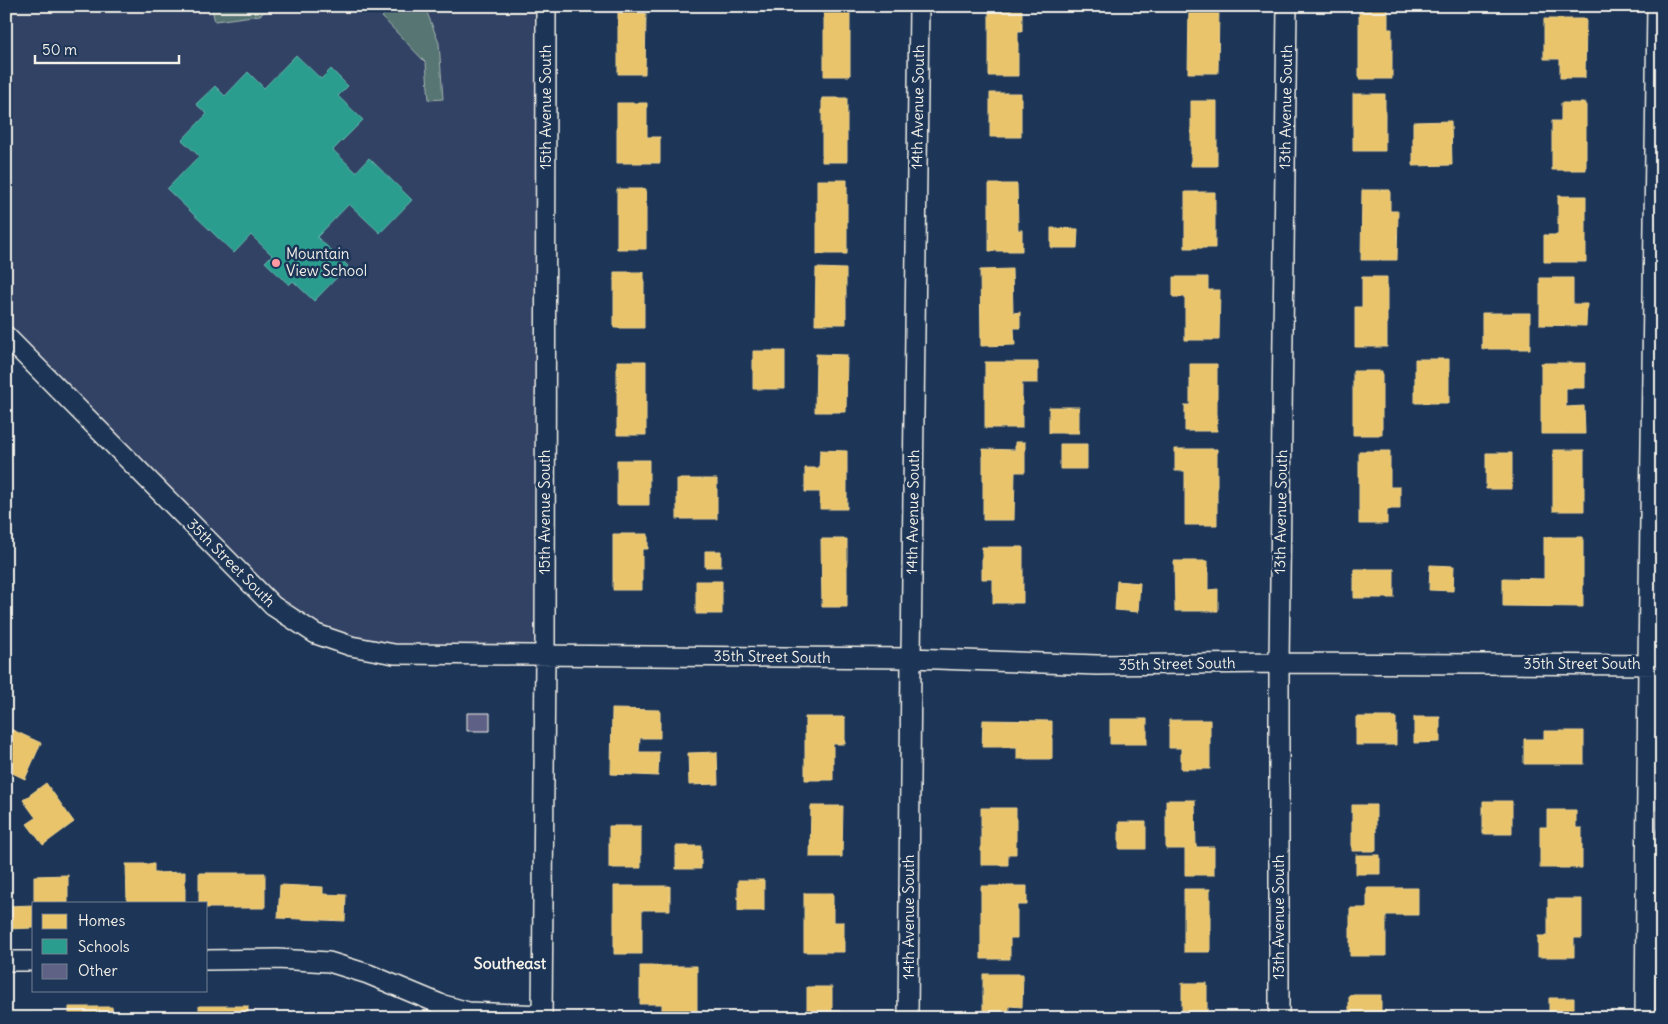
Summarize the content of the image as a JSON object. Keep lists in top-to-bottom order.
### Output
{
  "streets": {
    "street": [
      "15th Avenue South",
      "14th Avenue South",
      "13th Avenue South",
      "35th Street South"
    ]
  },
  "crossings": [
    ["15th Avenue South", "35th Street South"],
    ["14th Avenue South", "35th Street South"],
    ["13th Avenue South", "35th Street South"]
  ],
  "districts": ["Southeast"],
  "places": ["Mountain View School"],
  "legend": ["Homes", "Schools", "Other"],
  "scale_bar": "50 m"
}
